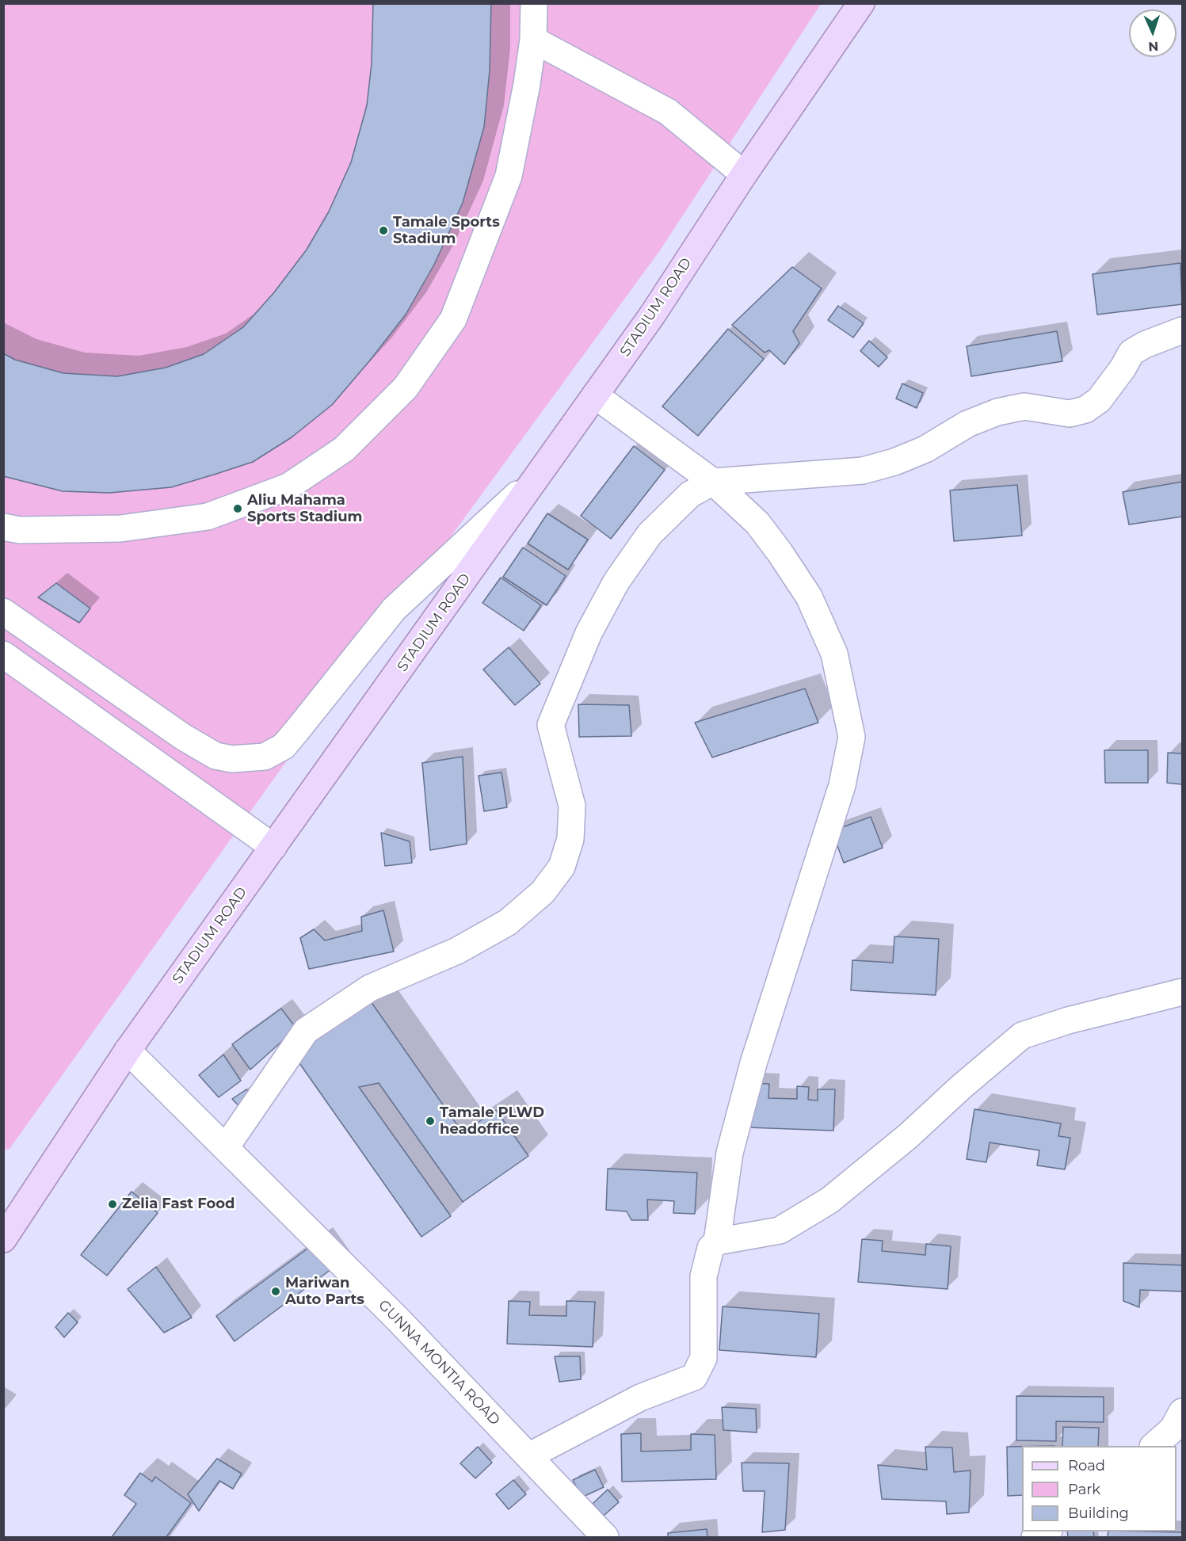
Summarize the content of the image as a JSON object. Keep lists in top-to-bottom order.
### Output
{
  "streets": {
    "main road": ["STADIUM ROAD"],
    "street": ["GUNNA MONTIA ROAD"]
  },
  "crossings": [
    ["STADIUM ROAD", "GUNNA MONTIA ROAD"]
  ],
  "places": [
    "Tamale Sports Stadium",
    "Aliu Mahama Sports Stadium",
    "Tamale PLWD headoffice",
    "Zelia Fast Food",
    "Mariwan Auto Parts"
  ],
  "legend": ["Road", "Park", "Building"],
  "north": "bottom"
}
